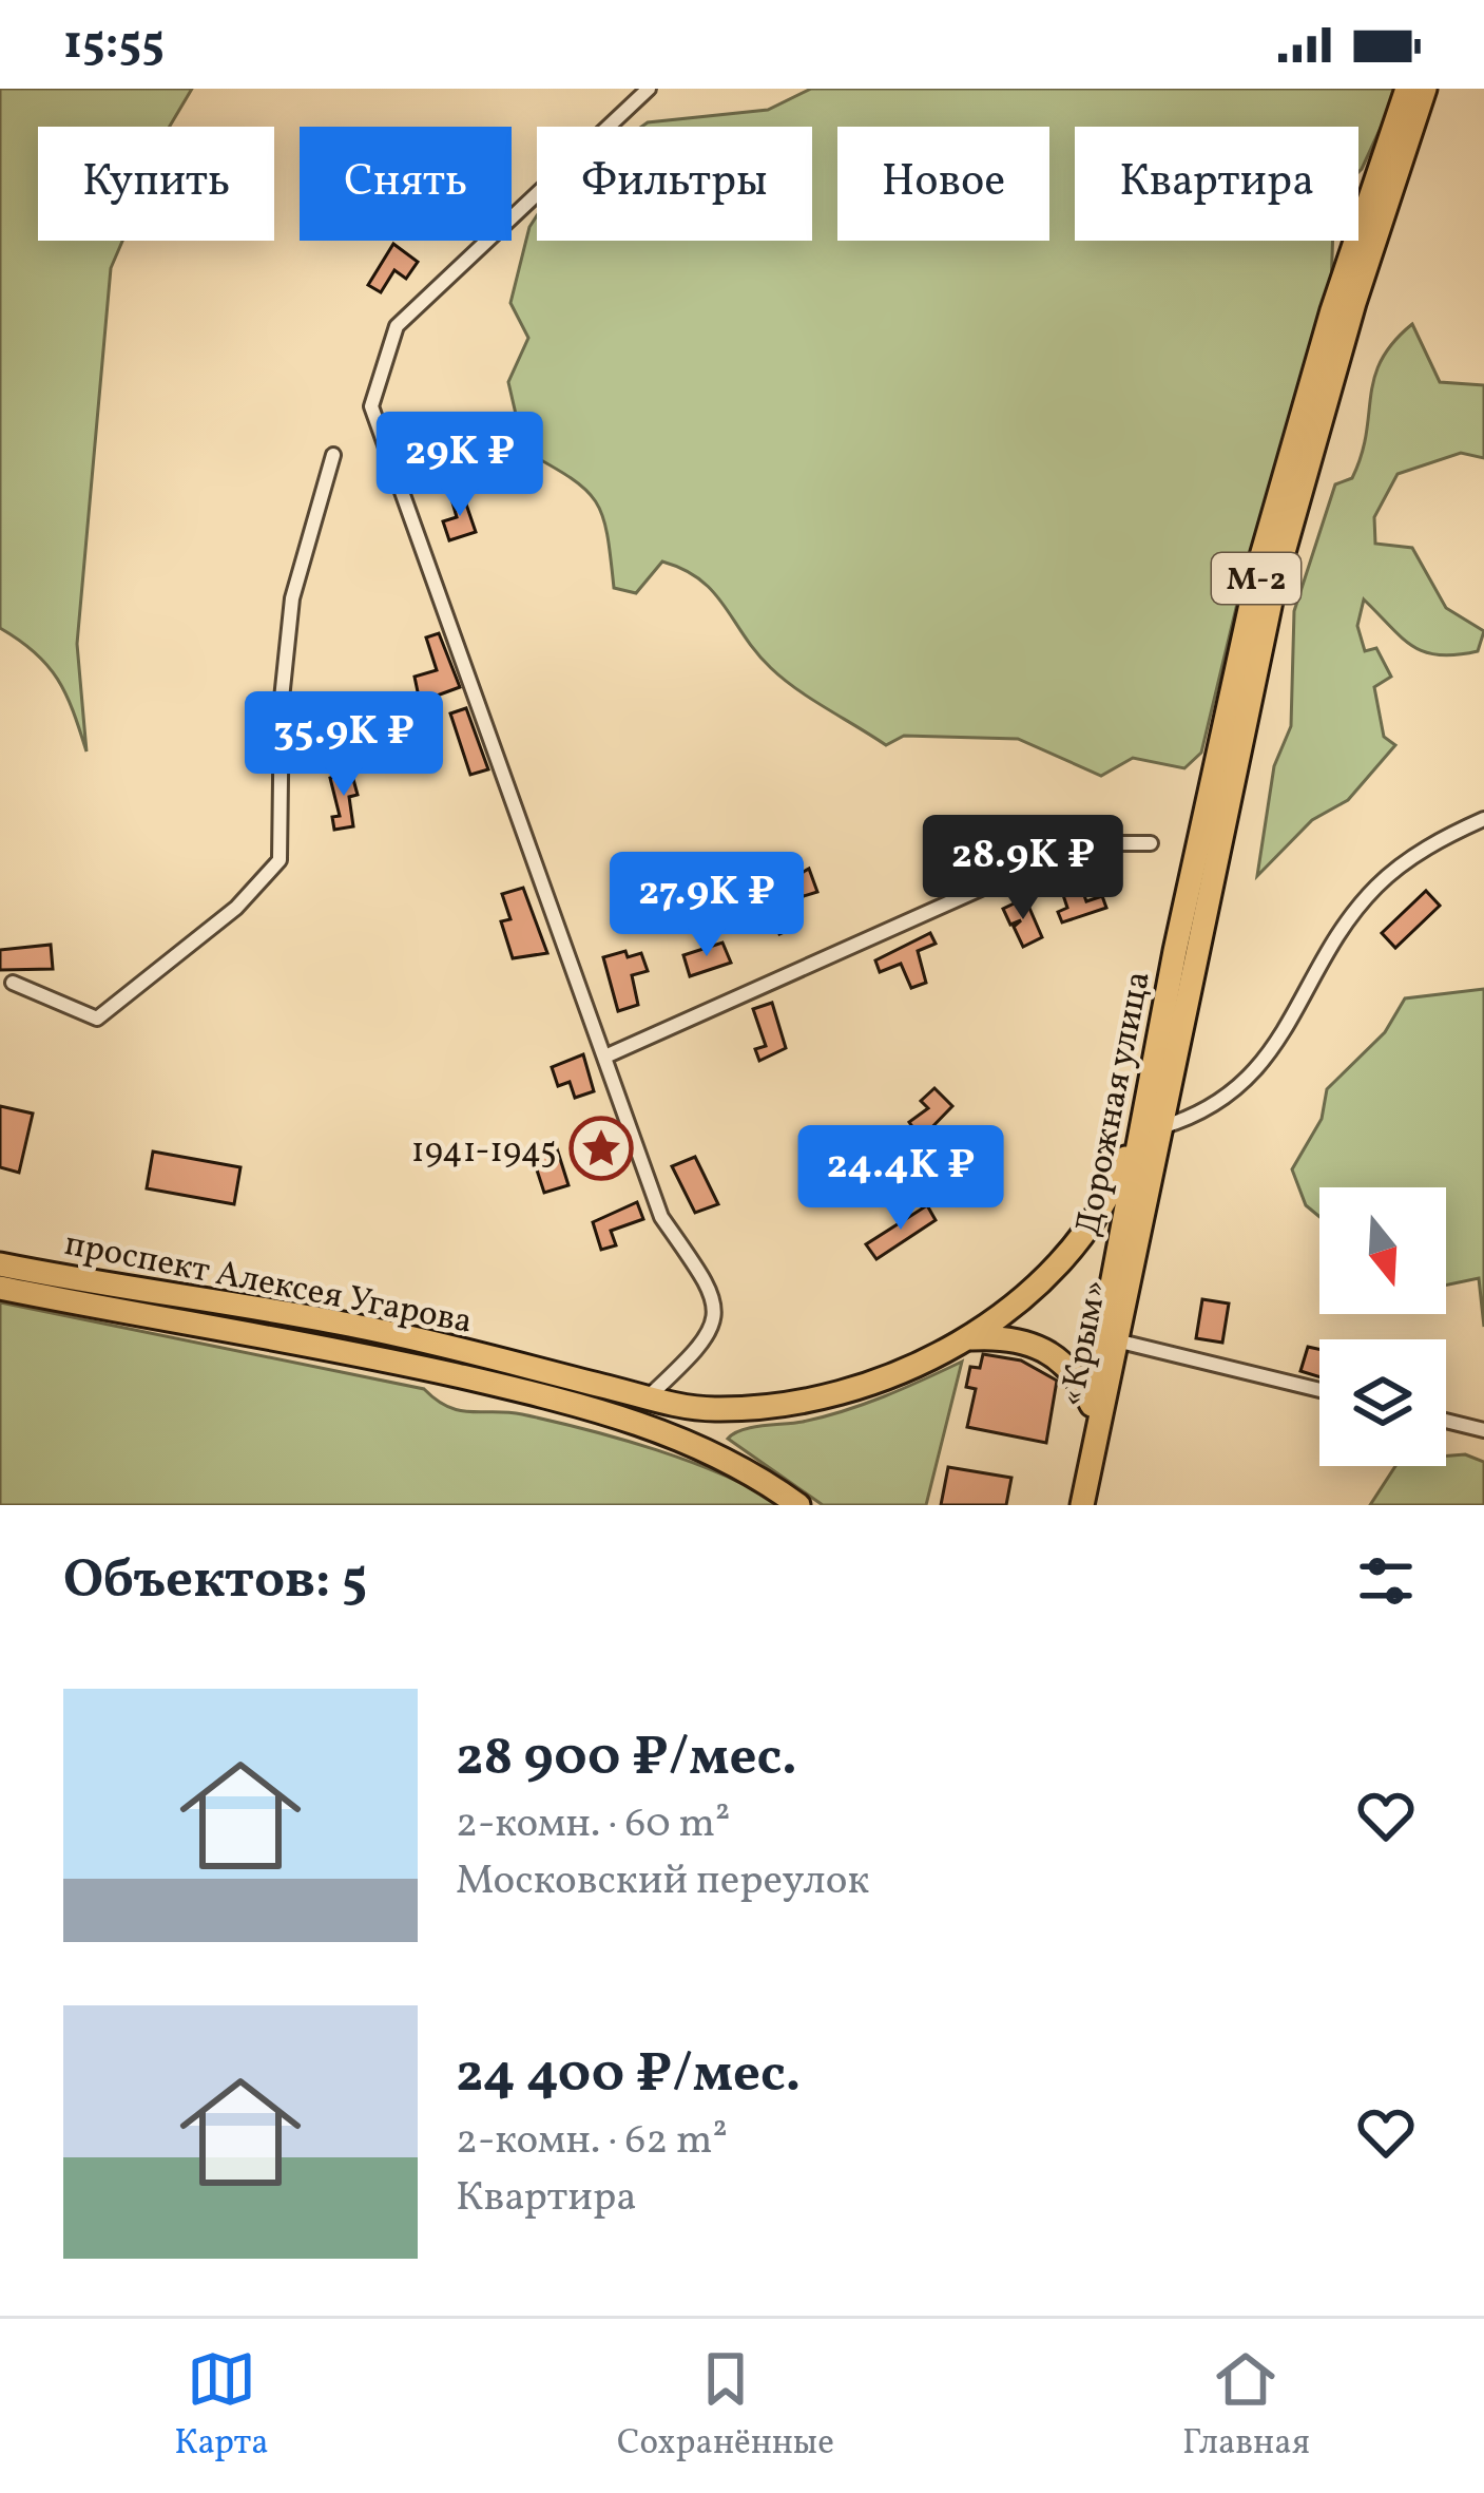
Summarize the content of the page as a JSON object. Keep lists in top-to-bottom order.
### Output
{
  "streets": {
    "main road": [
      "М-2",
      "Дорожная улица",
      "проспект Алексея Угарова",
      "«Крым»"
    ]
  },
  "crossings": [
    ["Дорожная улица", "проспект Алексея Угарова"],
    ["Дорожная улица", "«Крым»"]
  ],
  "places": {
    "place": ["1941-1945"]
  },
  "north": "bottom",
  "page": {
    "status": "15:55",
    "chip": [
      "Купить",
      "Снять",
      "Фильтры",
      "Новое",
      "Квартира"
    ],
    "price": [
      "29K ₽",
      "35.9K ₽",
      "28.9K ₽",
      "27.9K ₽",
      "24.4K ₽"
    ],
    "heading": "Объектов: 5",
    "list": [
      {
        "name": "28 900 ₽/мес.",
        "note": "2-комн. · 60 m² · Московский переулок"
      },
      {
        "name": "24 400 ₽/мес.",
        "note": "2-комн. · 62 m² · Квартира"
      }
    ],
    "tabs": ["Карта", "Сохранённые", "Главная"]
  }
}
